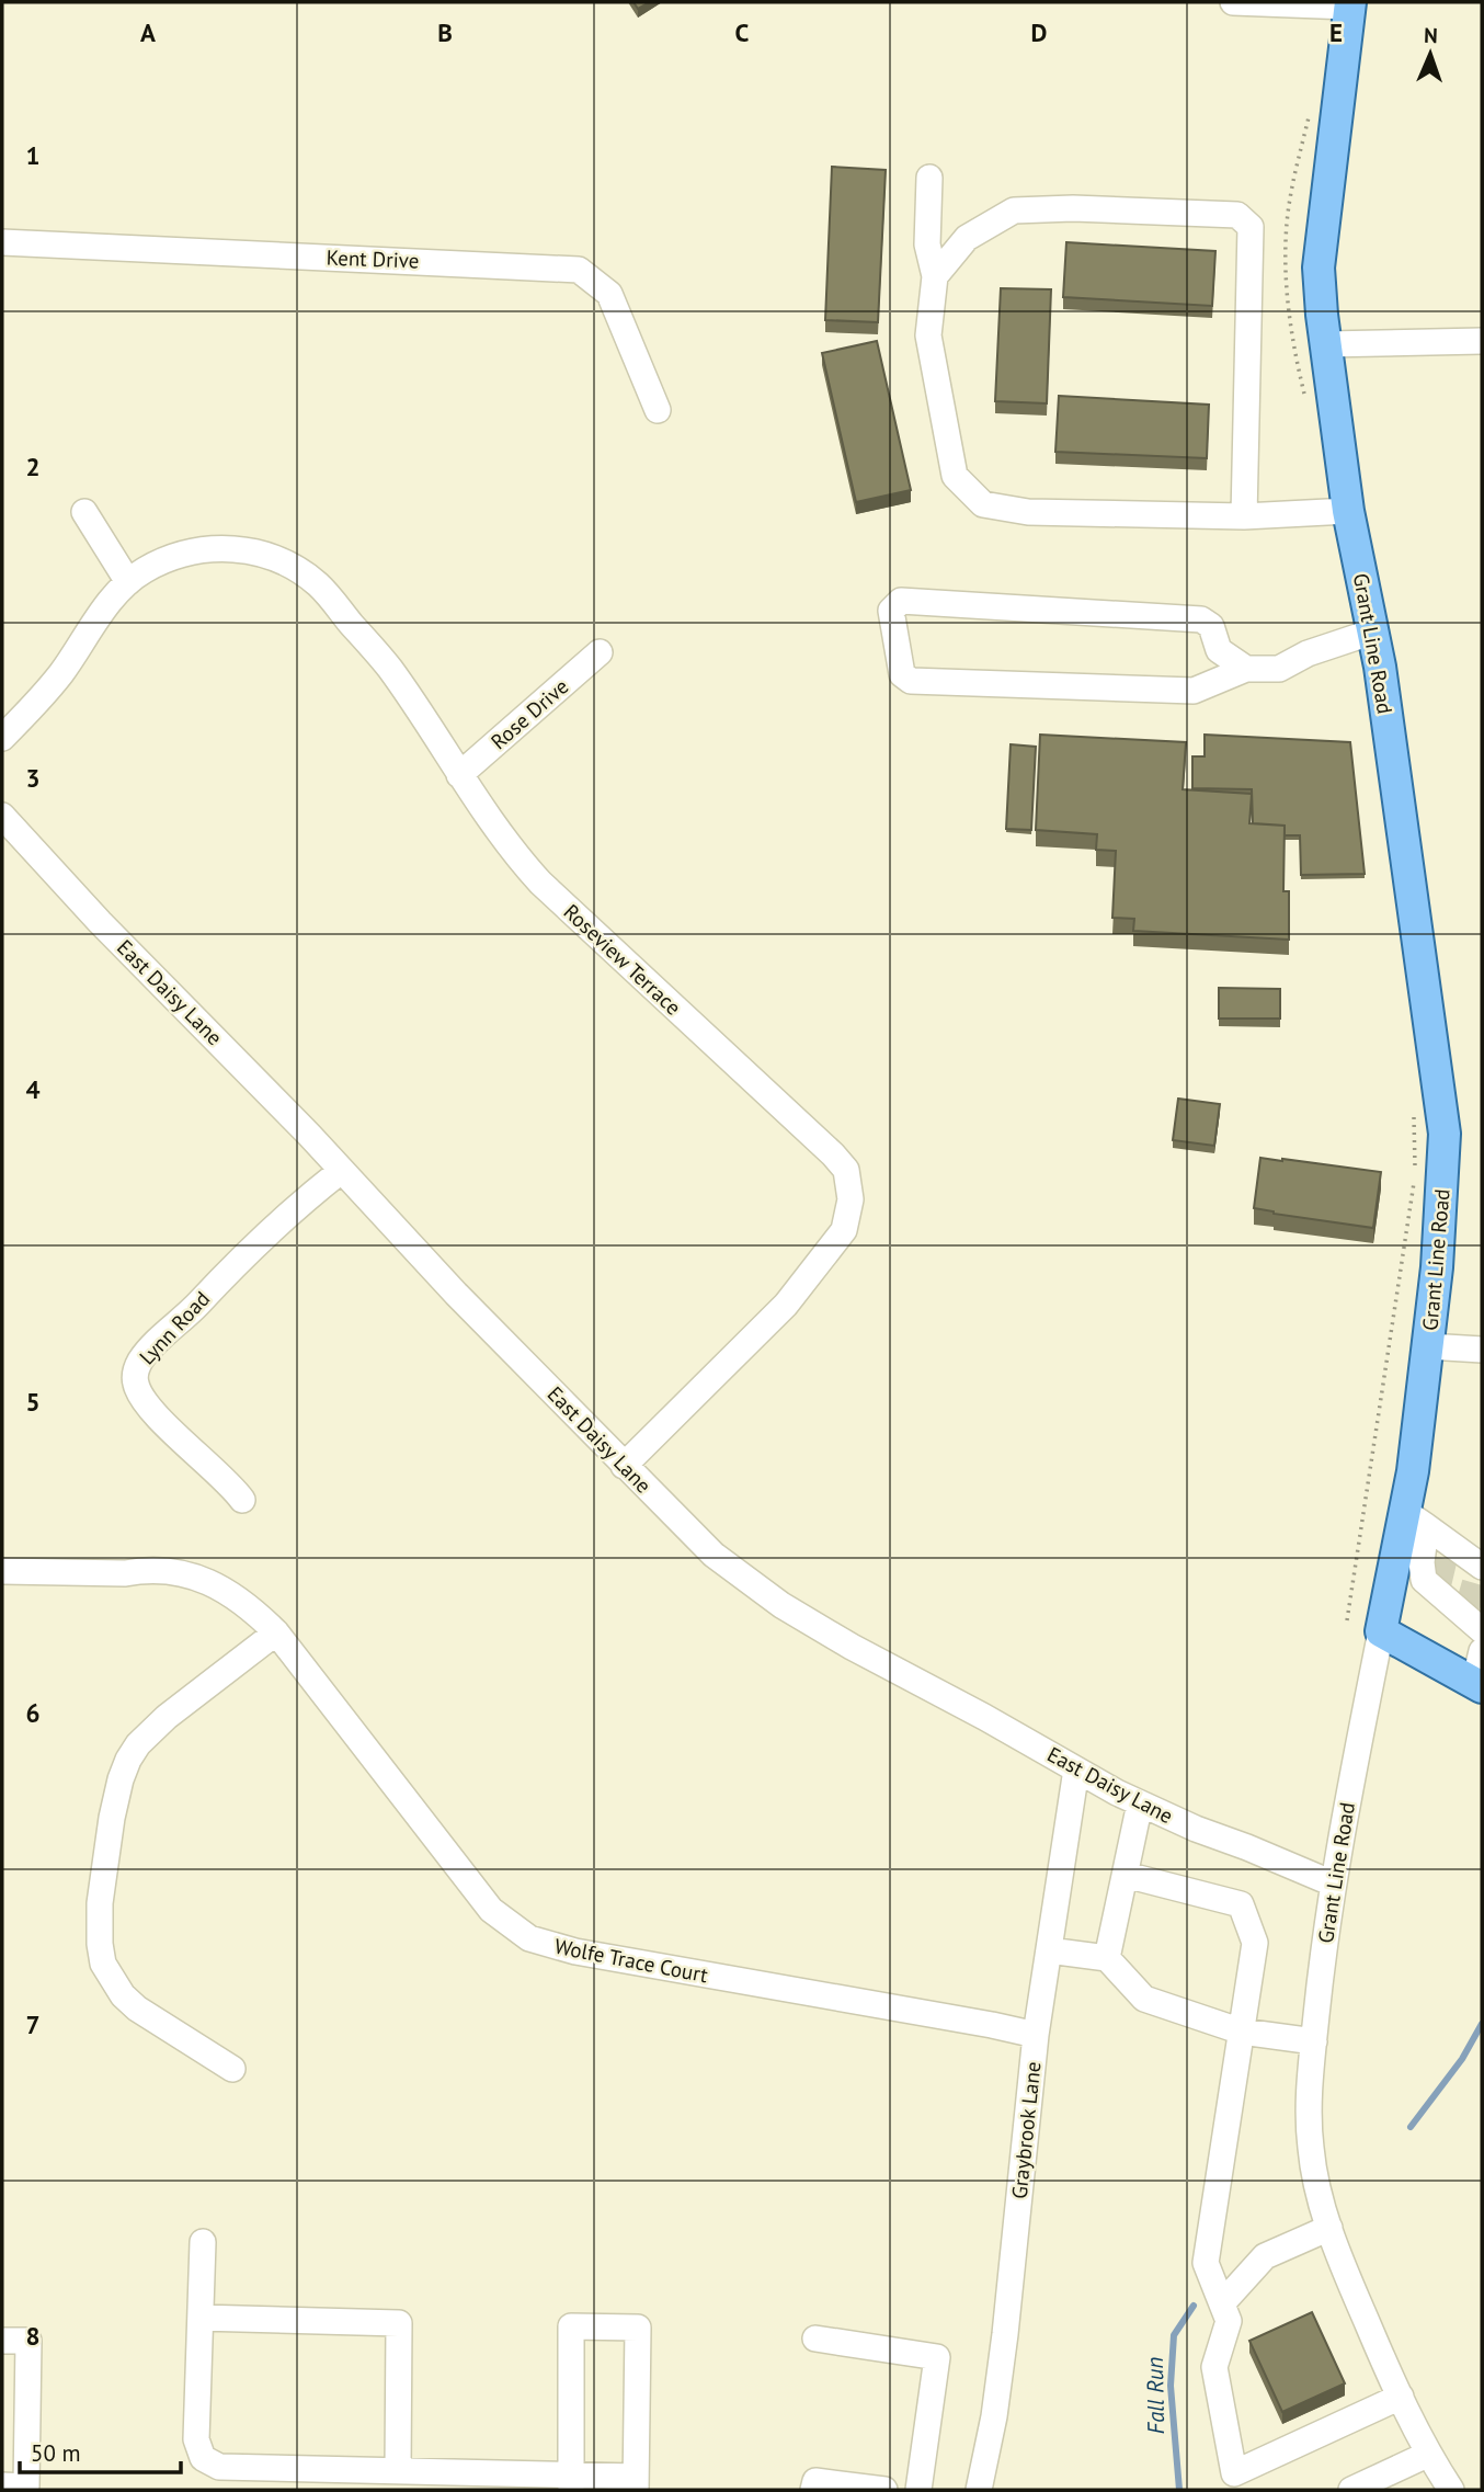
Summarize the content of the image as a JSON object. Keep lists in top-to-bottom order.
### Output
{
  "streets": {
    "main road": ["Grant Line Road"],
    "street": [
      "Kent Drive",
      "Rose Drive",
      "Roseview Terrace",
      "East Daisy Lane",
      "Lynn Road",
      "Wolfe Trace Court",
      "Graybrook Lane"
    ]
  },
  "crossings": [
    ["Grant Line Road", "East Daisy Lane"],
    ["Rose Drive", "Roseview Terrace"],
    ["Roseview Terrace", "East Daisy Lane"],
    ["East Daisy Lane", "Lynn Road"],
    ["East Daisy Lane", "Graybrook Lane"],
    ["Wolfe Trace Court", "Graybrook Lane"]
  ],
  "water": ["Fall Run"],
  "scale_bar": "50 m",
  "north": "top",
  "grid": {
    "columns": [
      "A",
      "B",
      "C",
      "D",
      "E"
    ],
    "rows": [
      "1",
      "2",
      "3",
      "4",
      "5",
      "6",
      "7",
      "8"
    ]
  }
}
